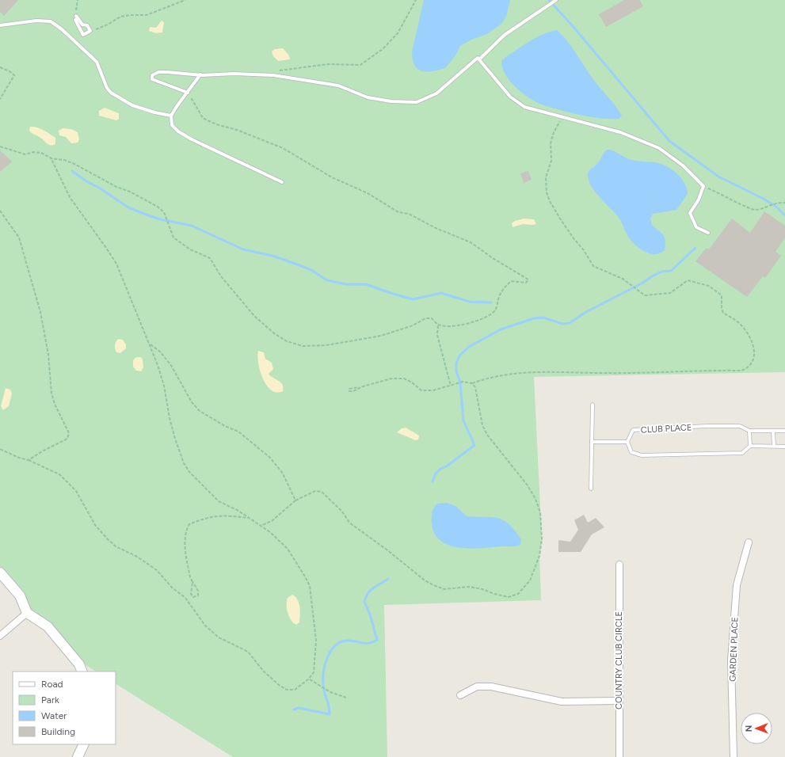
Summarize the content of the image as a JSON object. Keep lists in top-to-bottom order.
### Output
{
  "streets": {
    "street": ["GARDEN PLACE", "COUNTRY CLUB CIRCLE"],
    "lane": ["CLUB PLACE"]
  },
  "legend": [
    "Road",
    "Park",
    "Water",
    "Building"
  ],
  "north": "left"
}
